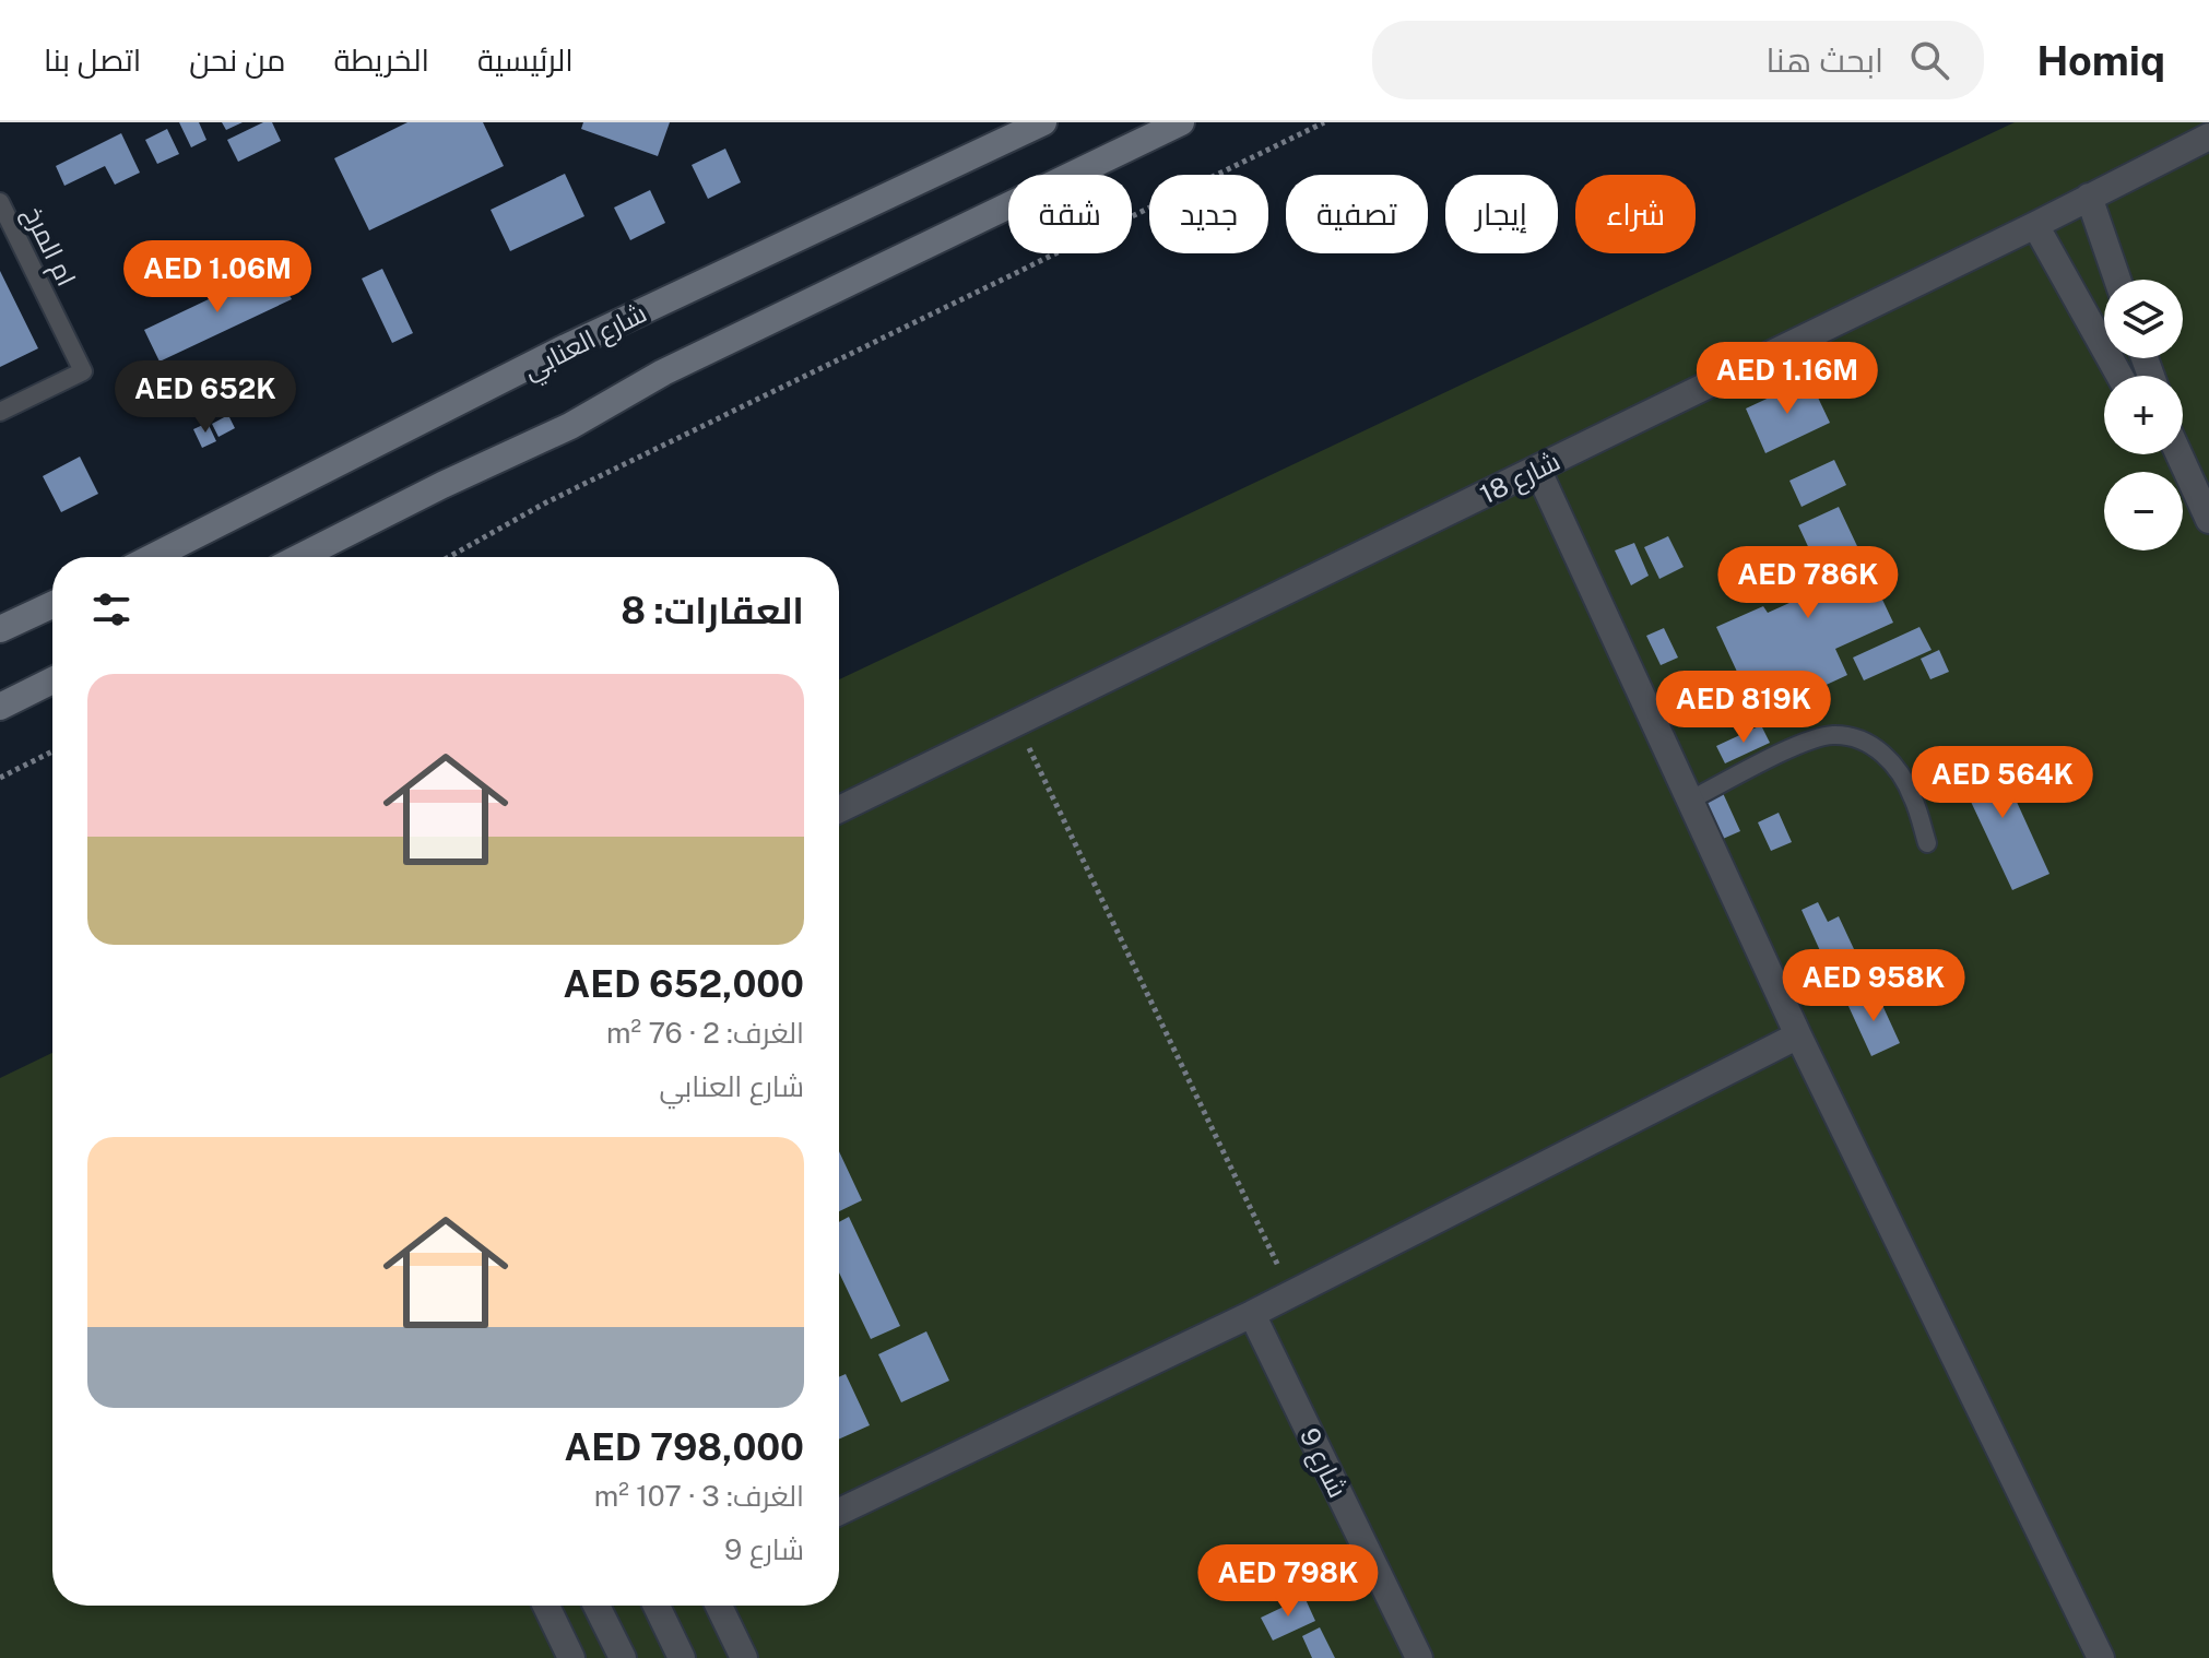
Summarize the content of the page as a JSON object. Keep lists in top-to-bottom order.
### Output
{
  "streets": {
    "street": ["شارع العنابي", "شارع 18", "شارع 9"],
    "lane": ["ام المرخ"]
  },
  "page": {
    "header": "Homiq",
    "search": "ابحث هنا",
    "nav": [
      "الرئيسية",
      "الخريطة",
      "من نحن",
      "اتصل بنا"
    ],
    "chip": [
      "شراء",
      "إيجار",
      "تصفية",
      "جديد",
      "شقة"
    ],
    "price": [
      "AED 1.06M",
      "AED 1.16M",
      "AED 652K",
      "AED 786K",
      "AED 819K",
      "AED 564K",
      "AED 958K",
      "AED 798K"
    ],
    "map_buttons": ["+", "−"],
    "heading": "العقارات: 8",
    "list": [
      {
        "name": "AED 652,000",
        "note": "الغرف: 2 · 76 m² · شارع العنابي"
      },
      {
        "name": "AED 798,000",
        "note": "الغرف: 3 · 107 m² · شارع 9"
      }
    ]
  }
}
